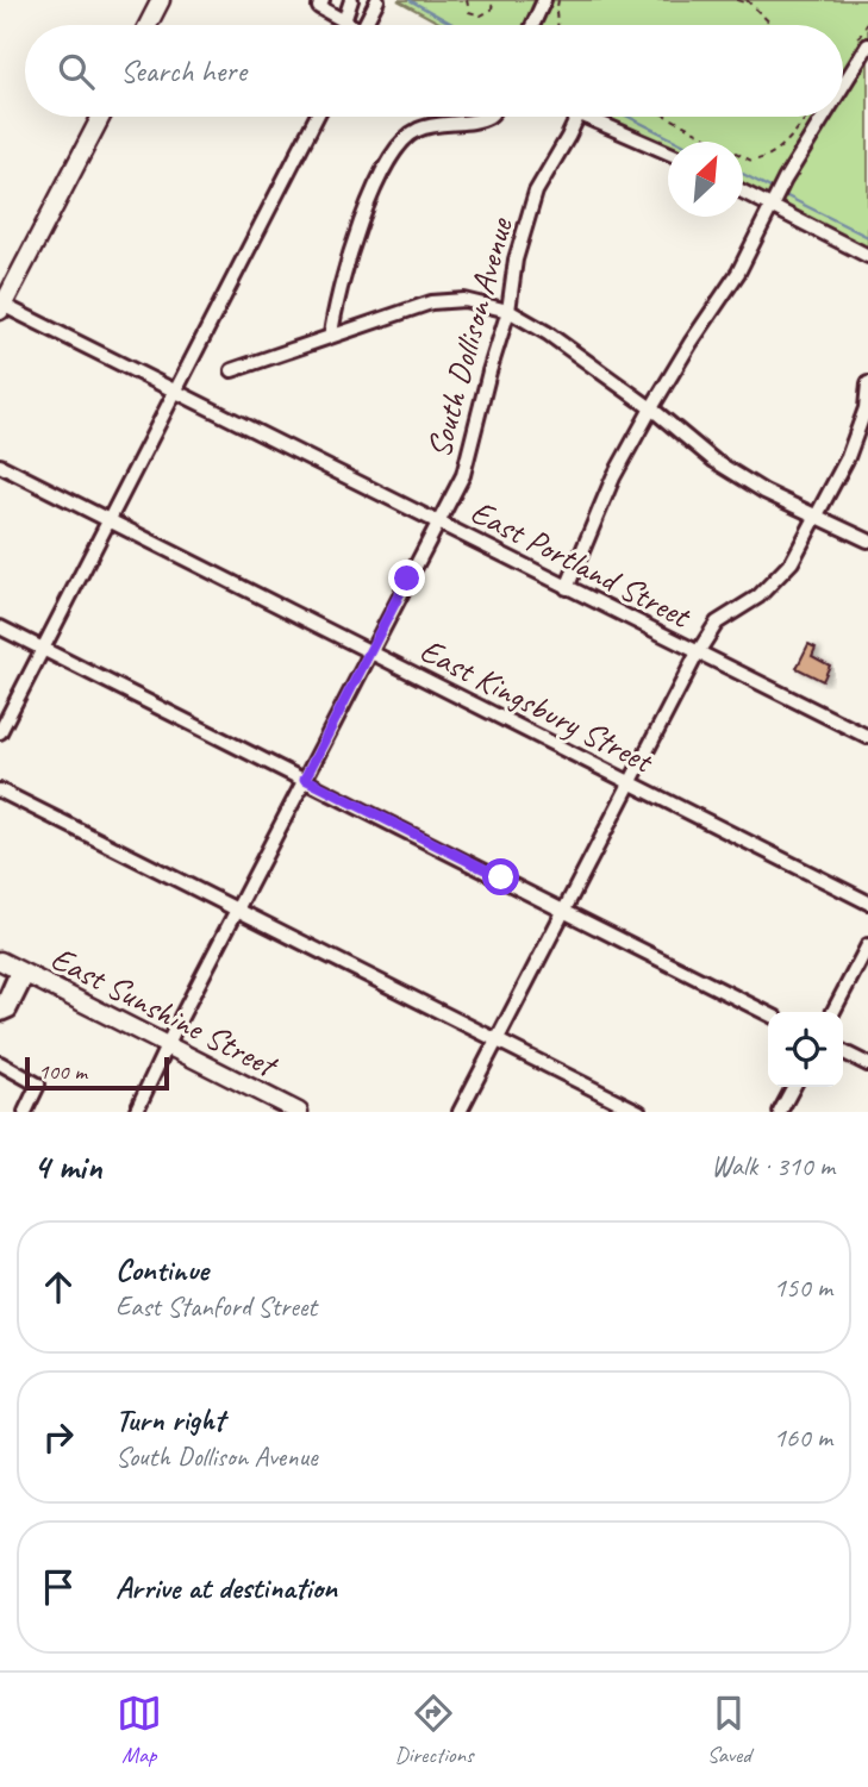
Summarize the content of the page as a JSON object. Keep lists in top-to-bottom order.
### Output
{
  "streets": {
    "main road": ["East Sunshine Street"],
    "street": ["South Dollison Avenue", "East Portland Street", "East Kingsbury Street"]
  },
  "crossings": [
    ["South Dollison Avenue", "East Portland Street"],
    ["South Dollison Avenue", "East Kingsbury Street"],
    ["South Dollison Avenue", "East Sunshine Street"]
  ],
  "scale_bar": "100 m",
  "north": "top right",
  "page": {
    "search": "Search here",
    "scale": "100 m",
    "heading": ["4 min", "Walk · 310 m"],
    "list": [
      ["Continue", "East Stanford Street", "150 m"],
      ["Turn right", "South Dollison Avenue", "160 m"],
      "Arrive at destination"
    ],
    "nav": ["Map", "Directions", "Saved"]
  }
}
